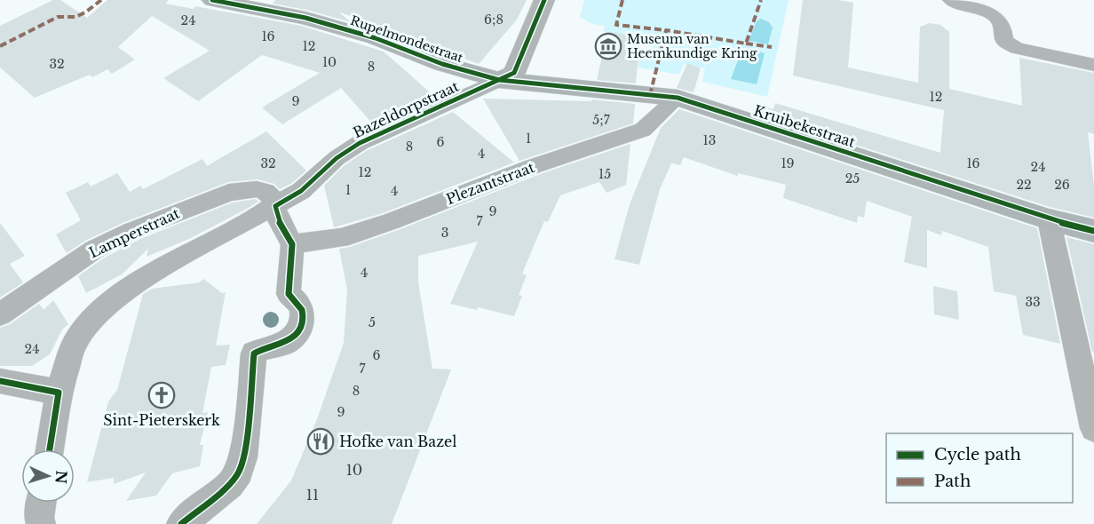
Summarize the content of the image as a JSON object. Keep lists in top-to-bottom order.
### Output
{
  "streets": {
    "main road": ["Rupelmondestraat", "Kruibekestraat"],
    "street": ["Bazeldorpstraat", "Plezantstraat", "Lamperstraat"]
  },
  "crossings": [
    ["Rupelmondestraat", "Bazeldorpstraat"],
    ["Rupelmondestraat", "Kruibekestraat"],
    ["Bazeldorpstraat", "Kruibekestraat"],
    ["Bazeldorpstraat", "Lamperstraat"],
    ["Kruibekestraat", "Plezantstraat"]
  ],
  "places": {
    "museum": ["Museum van Heemkundige Kring"],
    "church": ["Sint-Pieterskerk"],
    "restaurant": ["Hofke van Bazel"]
  },
  "house_numbers": [
    "6;8",
    "24",
    "16",
    "12",
    "10",
    "32",
    "8",
    "12",
    "9",
    "5;7",
    "1",
    "13",
    "6",
    "8",
    "4",
    "32",
    "19",
    "16",
    "24",
    "12",
    "15",
    "25",
    "22",
    "26",
    "1",
    "4",
    "9",
    "7",
    "3",
    "4",
    "33",
    "5",
    "24",
    "6",
    "7",
    "8",
    "9",
    "10",
    "11"
  ],
  "legend": ["Cycle path", "Path"],
  "north": "right"
}
